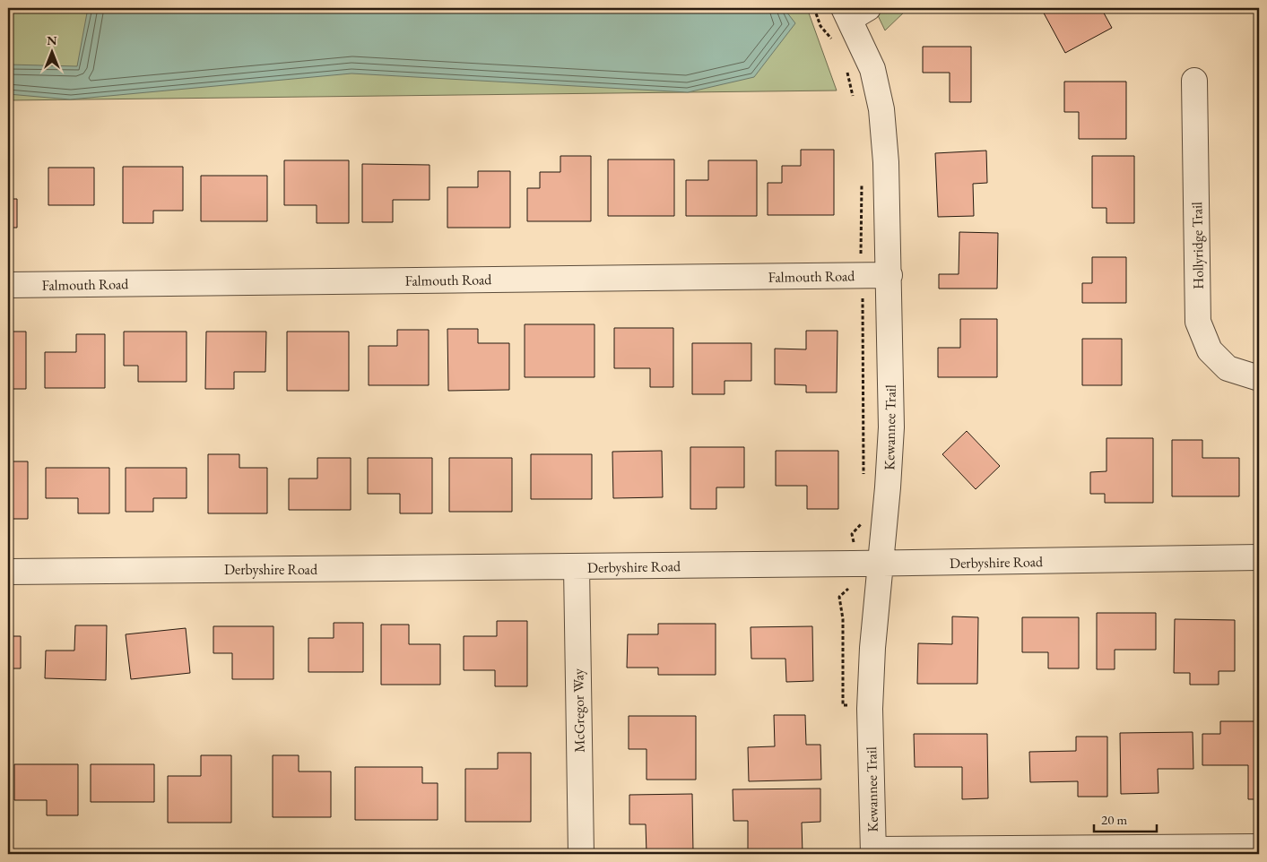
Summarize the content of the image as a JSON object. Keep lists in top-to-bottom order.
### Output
{
  "streets": {
    "street": [
      "Hollyridge Trail",
      "Falmouth Road",
      "Kewannee Trail",
      "Derbyshire Road",
      "McGregor Way"
    ]
  },
  "crossings": [
    ["Falmouth Road", "Kewannee Trail"],
    ["Kewannee Trail", "Derbyshire Road"],
    ["Derbyshire Road", "McGregor Way"]
  ],
  "scale_bar": "20 m",
  "north": "top"
}
